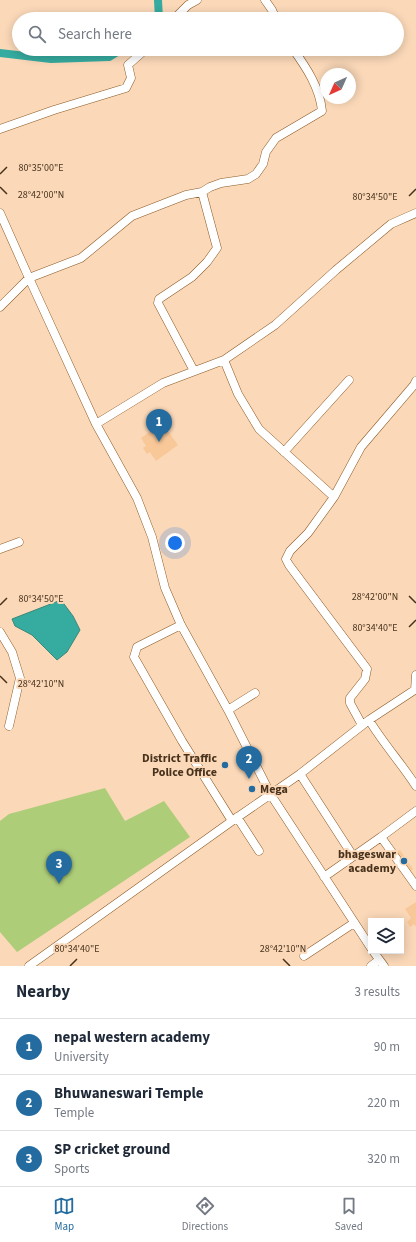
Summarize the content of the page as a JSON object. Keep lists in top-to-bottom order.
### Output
{
  "places": ["District Traffic Police Office", "Mega", "bhageswar academy"],
  "north": "bottom left",
  "page": {
    "search": "Search here",
    "pins": ["1", "2", "3"],
    "heading": ["Nearby", "3 results"],
    "list": [
      {
        "mark": "1",
        "name": "nepal western academy",
        "note": "University",
        "value": "90 m"
      },
      {
        "mark": "2",
        "name": "Bhuwaneswari Temple",
        "note": "Temple",
        "value": "220 m"
      },
      {
        "mark": "3",
        "name": "SP cricket ground",
        "note": "Sports",
        "value": "320 m"
      }
    ],
    "nav": ["Map", "Directions", "Saved"]
  },
  "coordinates": [
    "80°35'00\"E",
    "28°42'00\"N",
    "80°34'50\"E",
    "80°34'40\"E",
    "28°42'10\"N"
  ]
}
